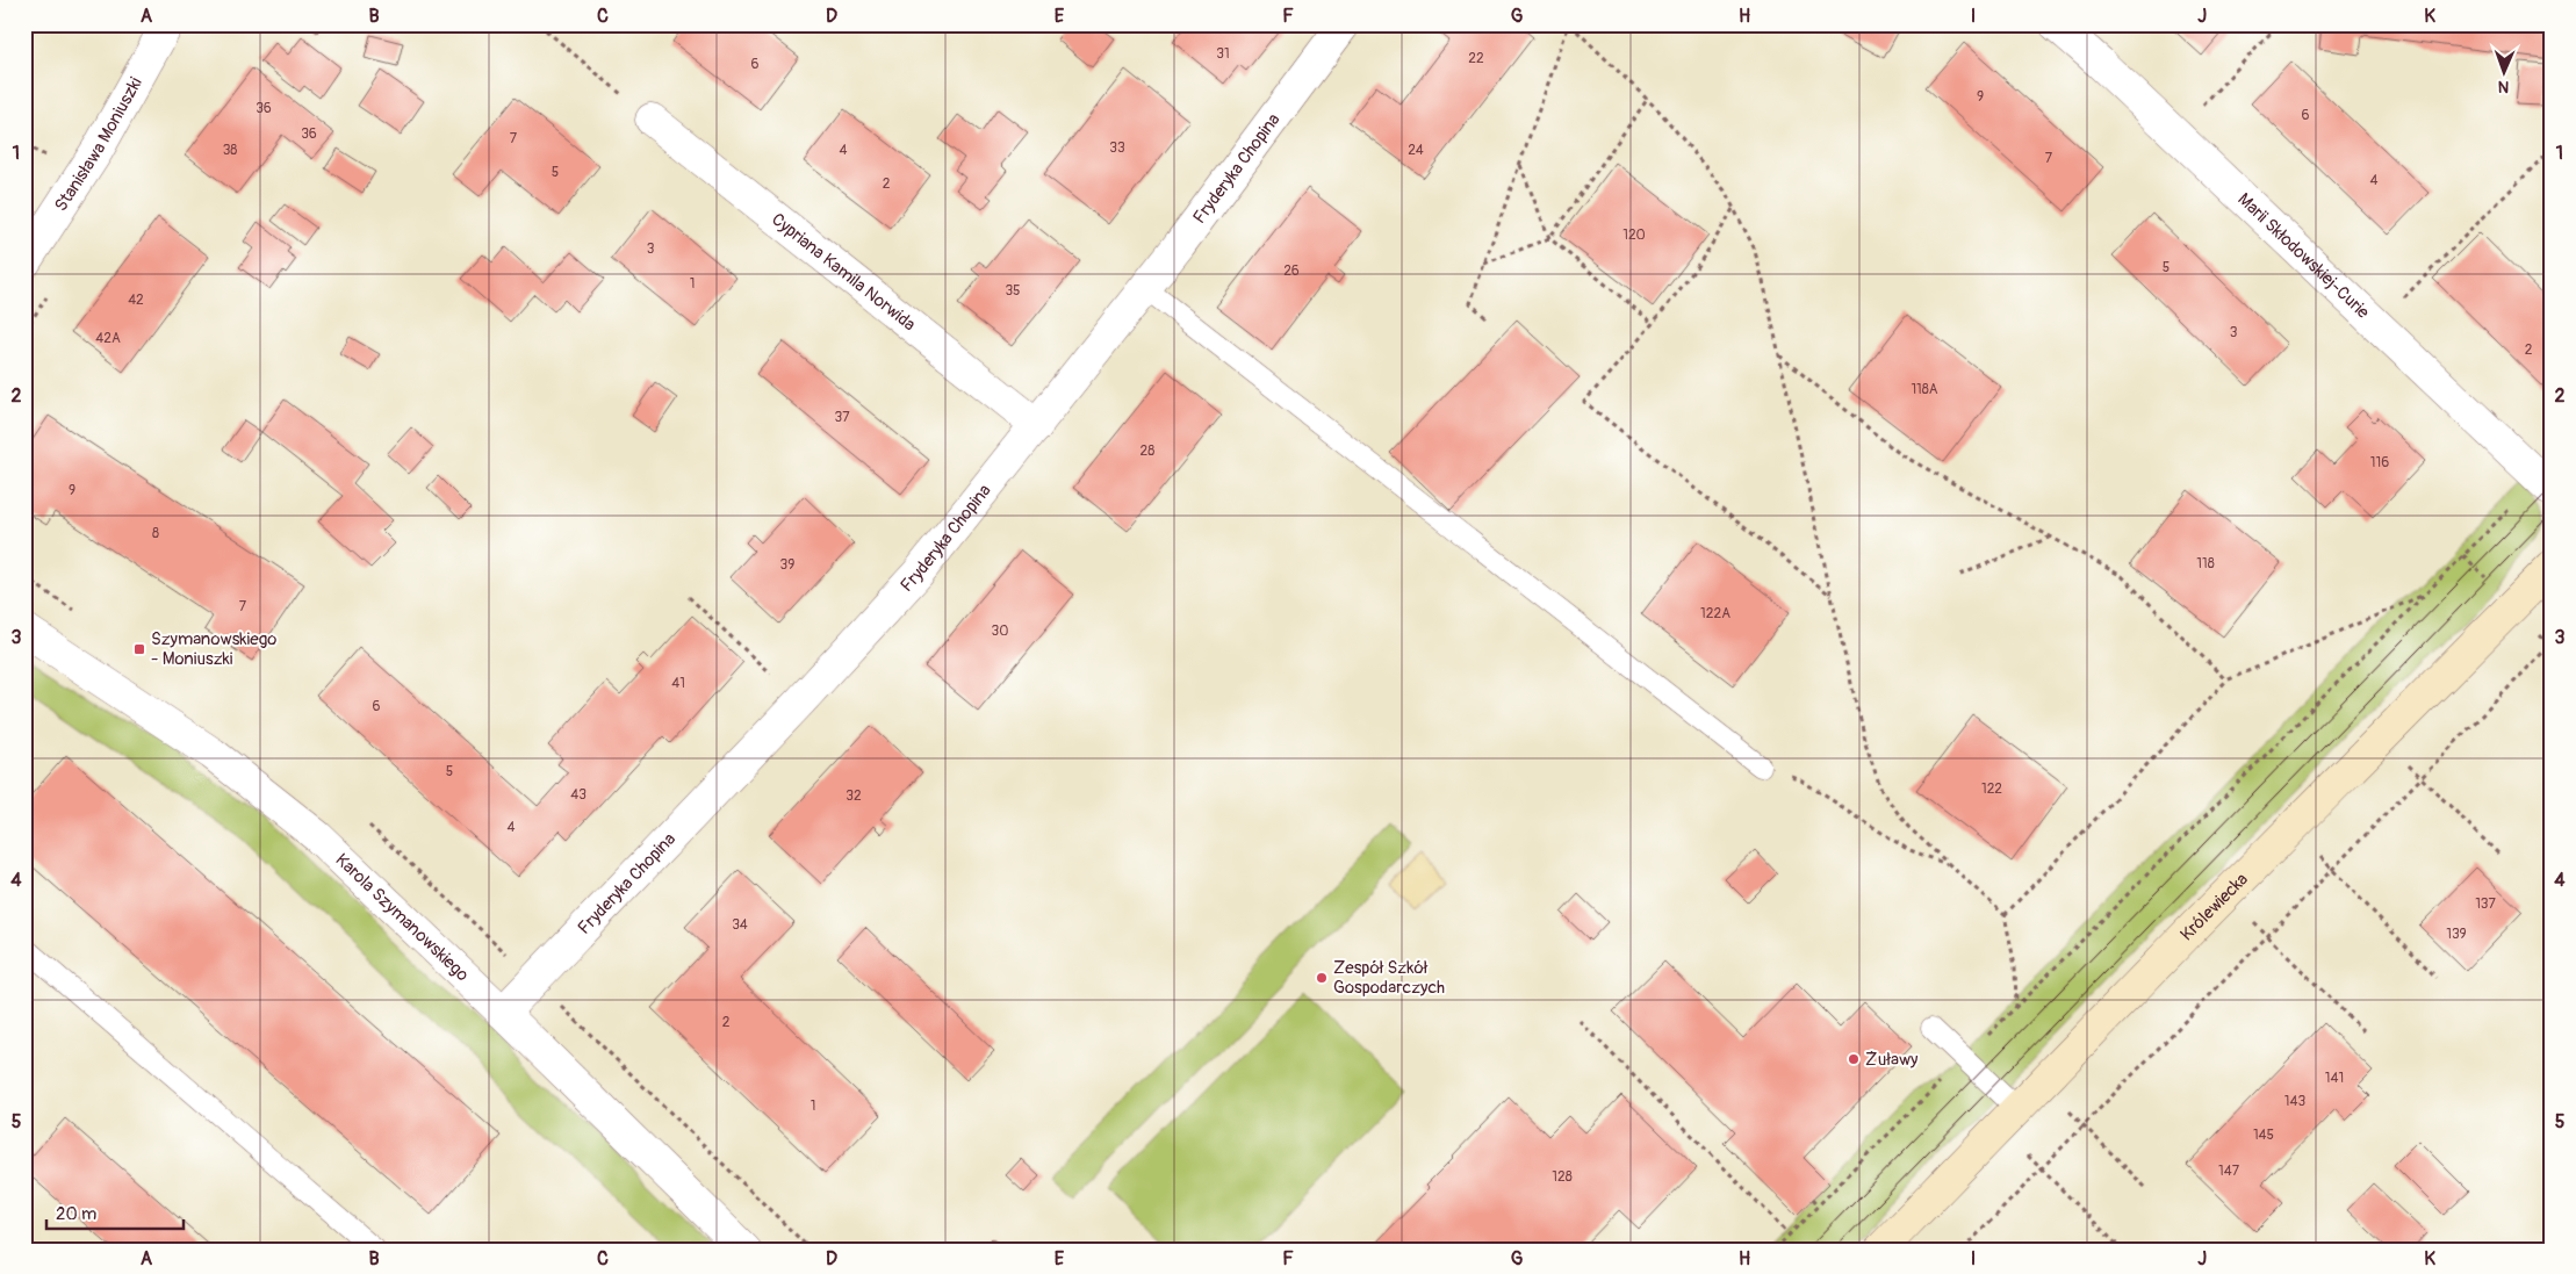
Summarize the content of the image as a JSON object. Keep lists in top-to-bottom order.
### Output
{
  "streets": {
    "main road": ["Królewiecka"],
    "street": [
      "Stanisława Moniuszki",
      "Fryderyka Chopina",
      "Marii Skłodowskiej-Curie",
      "Cypriana Kamila Norwida",
      "Karola Szymanowskiego"
    ]
  },
  "crossings": [
    ["Fryderyka Chopina", "Cypriana Kamila Norwida"],
    ["Fryderyka Chopina", "Karola Szymanowskiego"]
  ],
  "places": {
    "transit": ["Szymanowskiego - Moniuszki"],
    "other": ["Zespół Szkół Gospodarczych", "Żuławy"]
  },
  "house_numbers": [
    "31",
    "22",
    "6",
    "9",
    "36",
    "6",
    "36",
    "7",
    "33",
    "38",
    "4",
    "24",
    "7",
    "5",
    "4",
    "2",
    "120",
    "3",
    "5",
    "26",
    "1",
    "35",
    "42",
    "3",
    "42A",
    "2",
    "118A",
    "37",
    "28",
    "116",
    "9",
    "8",
    "118",
    "39",
    "7",
    "122A",
    "30",
    "41",
    "6",
    "5",
    "122",
    "43",
    "32",
    "4",
    "137",
    "34",
    "139",
    "2",
    "141",
    "143",
    "1",
    "145",
    "147",
    "128"
  ],
  "scale_bar": "20 m",
  "north": "bottom",
  "grid": {
    "columns": [
      "A",
      "B",
      "C",
      "D",
      "E",
      "F",
      "G",
      "H",
      "I",
      "J",
      "K"
    ],
    "rows": [
      "1",
      "2",
      "3",
      "4",
      "5"
    ]
  }
}
